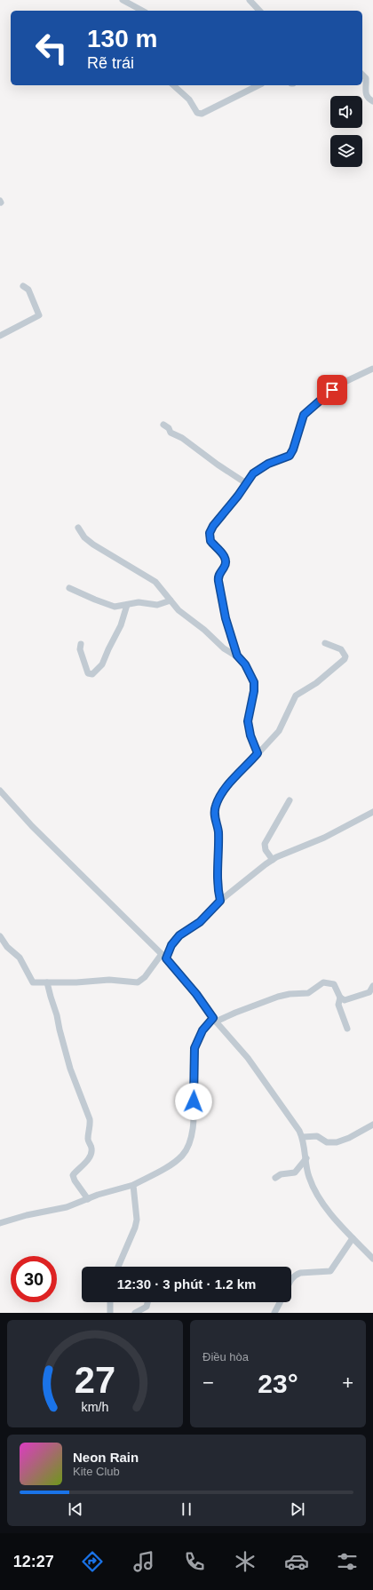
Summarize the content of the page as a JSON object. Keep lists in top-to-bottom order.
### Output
{
  "page": {
    "turn": ["130 m", "Rẽ trái"],
    "limit": "30",
    "trip": "12:30 · 3 phút · 1.2 km",
    "tile": "Điều hòa",
    "heat": ["−", "23°", "+"],
    "song": ["Neon Rain", "Kite Club"],
    "tabs": "12:27",
    "gauge": ["27", "km/h"]
  }
}
